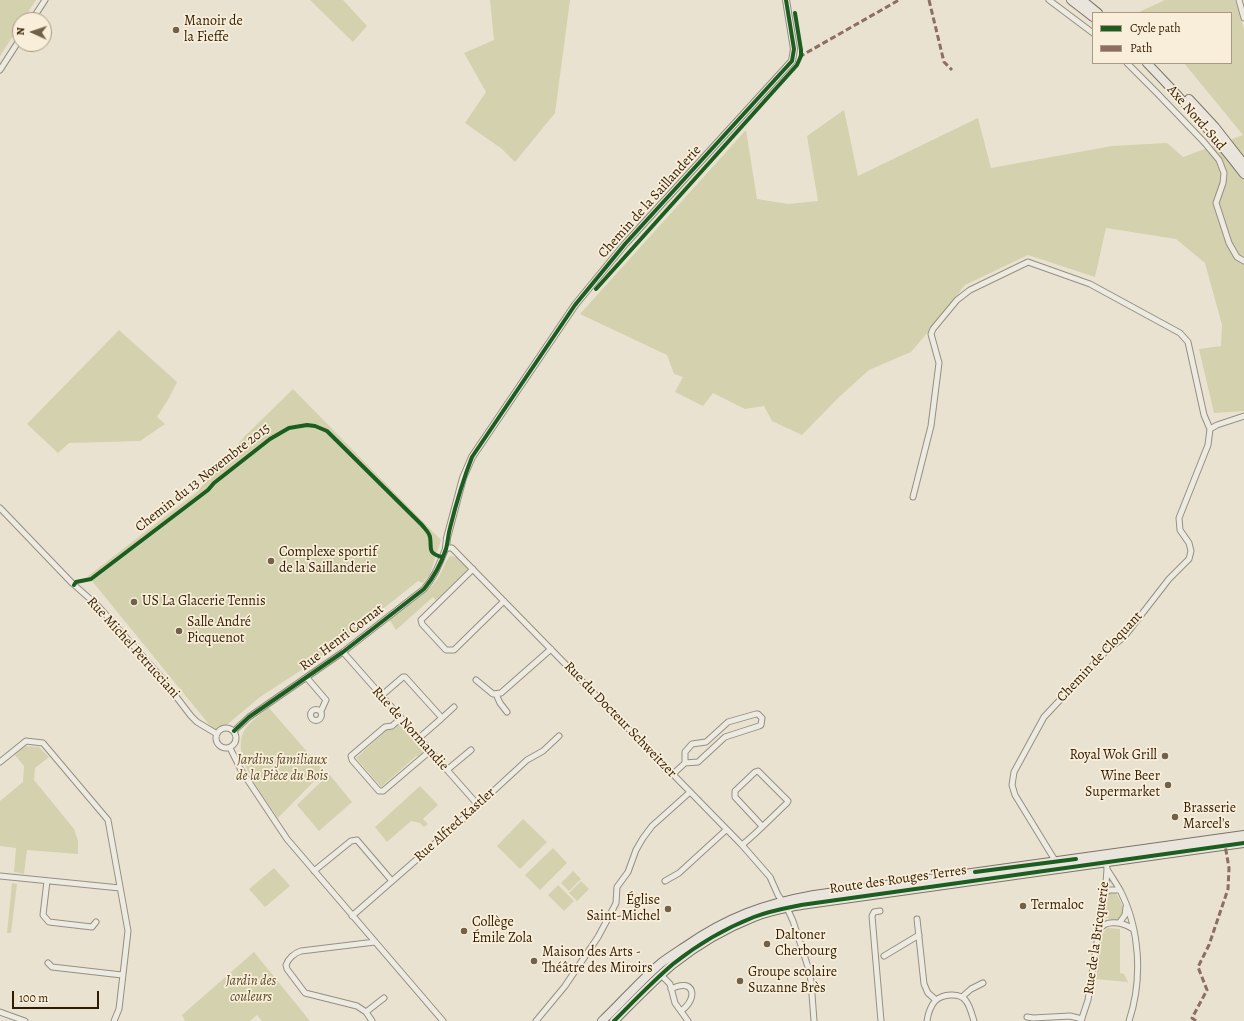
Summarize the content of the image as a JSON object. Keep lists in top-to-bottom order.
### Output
{
  "streets": {
    "main road": ["Axe Nord-Sud", "Route des Rouges Terres"],
    "street": [
      "Chemin de la Saillanderie",
      "Rue Henri Cornat",
      "Rue Michel Petrucciani",
      "Chemin de Cloquant",
      "Rue du Docteur Schweitzer",
      "Rue de Normandie",
      "Rue Alfred Kastler",
      "Rue de la Bricquerie"
    ],
    "cycle path": ["Chemin du 13 Novembre 2015"]
  },
  "crossings": [
    ["Chemin de la Saillanderie", "Rue Henri Cornat"],
    ["Chemin de la Saillanderie", "Rue du Docteur Schweitzer"],
    ["Rue Henri Cornat", "Rue Michel Petrucciani"],
    ["Rue Henri Cornat", "Rue du Docteur Schweitzer"],
    ["Rue Henri Cornat", "Rue de Normandie"],
    ["Chemin de Cloquant", "Route des Rouges Terres"],
    ["Rue du Docteur Schweitzer", "Route des Rouges Terres"],
    ["Rue de Normandie", "Rue Alfred Kastler"],
    ["Route des Rouges Terres", "Rue de la Bricquerie"]
  ],
  "parks": ["Jardins familiaux de la Pièce du Bois", "Jardin des couleurs"],
  "places": [
    "Manoir de la Fieffe",
    "Complexe sportif de la Saillanderie",
    "US La Glacerie Tennis",
    "Salle André Picquenot",
    "Royal Wok Grill",
    "Wine Beer Supermarket",
    "Brasserie Marcel's",
    "Termaloc",
    "Église Saint-Michel",
    "Collège Émile Zola",
    "Daltoner Cherbourg",
    "Maison des Arts - Théâtre des Miroirs",
    "Groupe scolaire Suzanne Brès"
  ],
  "legend": ["Cycle path", "Path"],
  "scale_bar": "100 m",
  "north": "left"
}
